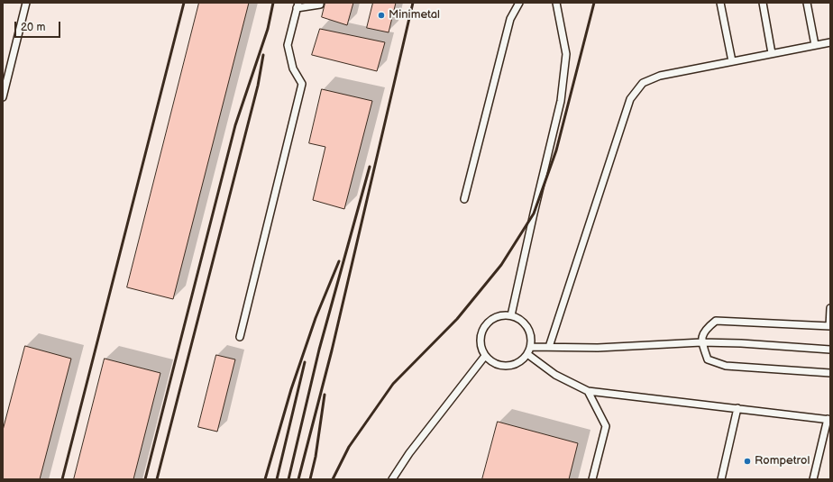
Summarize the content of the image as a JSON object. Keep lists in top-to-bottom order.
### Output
{
  "places": ["Minimetal", "Rompetrol"],
  "scale_bar": "20 m"
}
